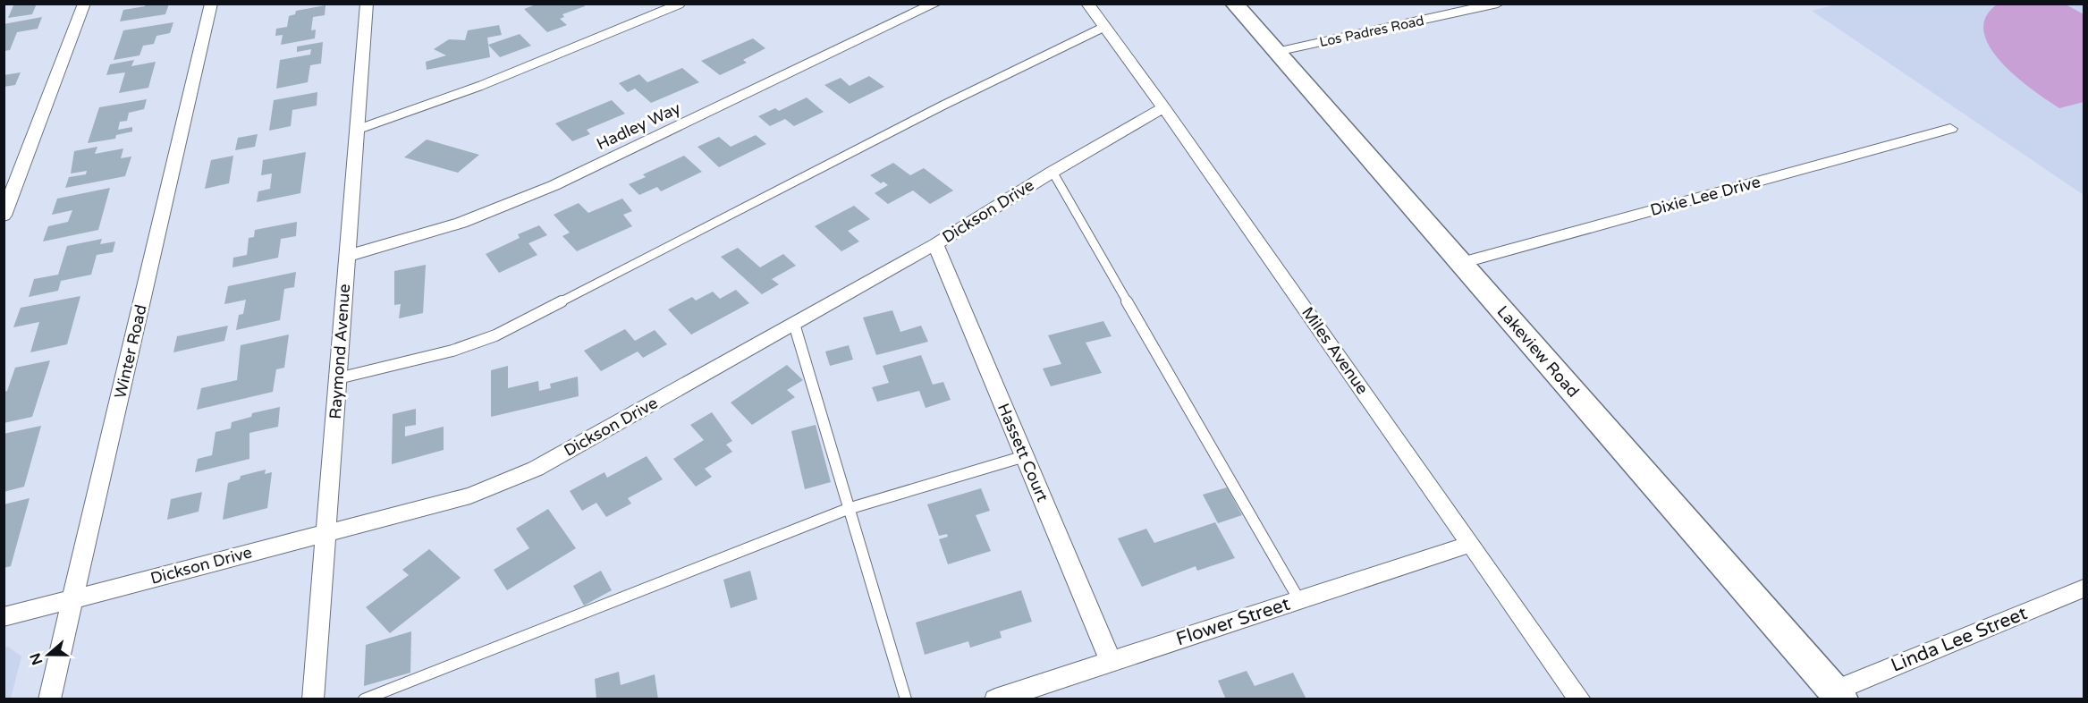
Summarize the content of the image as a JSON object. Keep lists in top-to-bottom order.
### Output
{
  "streets": {
    "main road": ["Lakeview Road"],
    "street": [
      "Los Padres Road",
      "Hadley Way",
      "Dixie Lee Drive",
      "Dickson Drive",
      "Miles Avenue",
      "Winter Road",
      "Raymond Avenue",
      "Hassett Court",
      "Flower Street",
      "Linda Lee Street"
    ]
  },
  "crossings": [
    ["Los Padres Road", "Lakeview Road"],
    ["Hadley Way", "Raymond Avenue"],
    ["Dixie Lee Drive", "Lakeview Road"],
    ["Dickson Drive", "Miles Avenue"],
    ["Dickson Drive", "Winter Road"],
    ["Dickson Drive", "Raymond Avenue"],
    ["Dickson Drive", "Hassett Court"],
    ["Miles Avenue", "Flower Street"],
    ["Lakeview Road", "Linda Lee Street"],
    ["Hassett Court", "Flower Street"]
  ],
  "north": "left"
}
